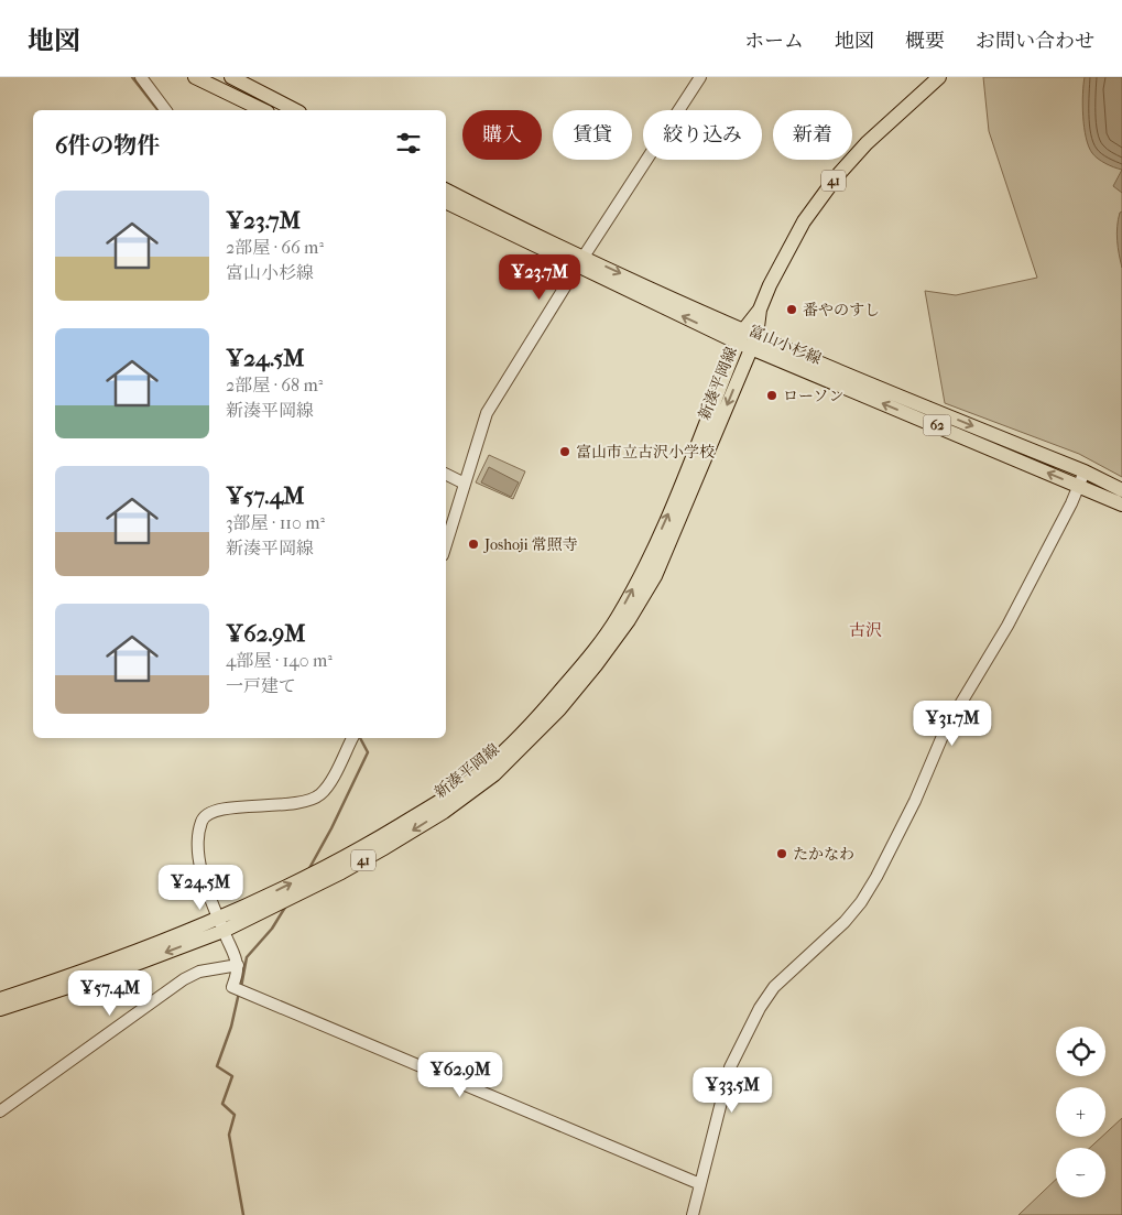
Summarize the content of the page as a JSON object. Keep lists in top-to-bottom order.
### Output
{
  "streets": {
    "main road": [
      "41",
      "富山小杉線",
      "新湊平岡線",
      "62"
    ]
  },
  "crossings": [
    ["富山小杉線", "新湊平岡線"]
  ],
  "districts": ["古沢"],
  "places": [
    "番やのすし",
    "ローソン",
    "富山市立古沢小学校",
    "Joshoji 常照寺",
    "たかなわ"
  ],
  "page": {
    "header": "地図",
    "nav": [
      "ホーム",
      "地図",
      "概要",
      "お問い合わせ"
    ],
    "chip": [
      "購入",
      "賃貸",
      "絞り込み",
      "新着"
    ],
    "heading": "6件の物件",
    "list": [
      {
        "name": "¥23.7M",
        "note": "2部屋 · 66 m² · 富山小杉線"
      },
      {
        "name": "¥24.5M",
        "note": "2部屋 · 68 m² · 新湊平岡線"
      },
      {
        "name": "¥57.4M",
        "note": "3部屋 · 110 m² · 新湊平岡線"
      },
      {
        "name": "¥62.9M",
        "note": "4部屋 · 140 m² · 一戸建て"
      }
    ],
    "price": [
      "¥23.7M",
      "¥31.7M",
      "¥24.5M",
      "¥57.4M",
      "¥62.9M",
      "¥33.5M"
    ],
    "map_buttons": ["+", "−"]
  }
}
